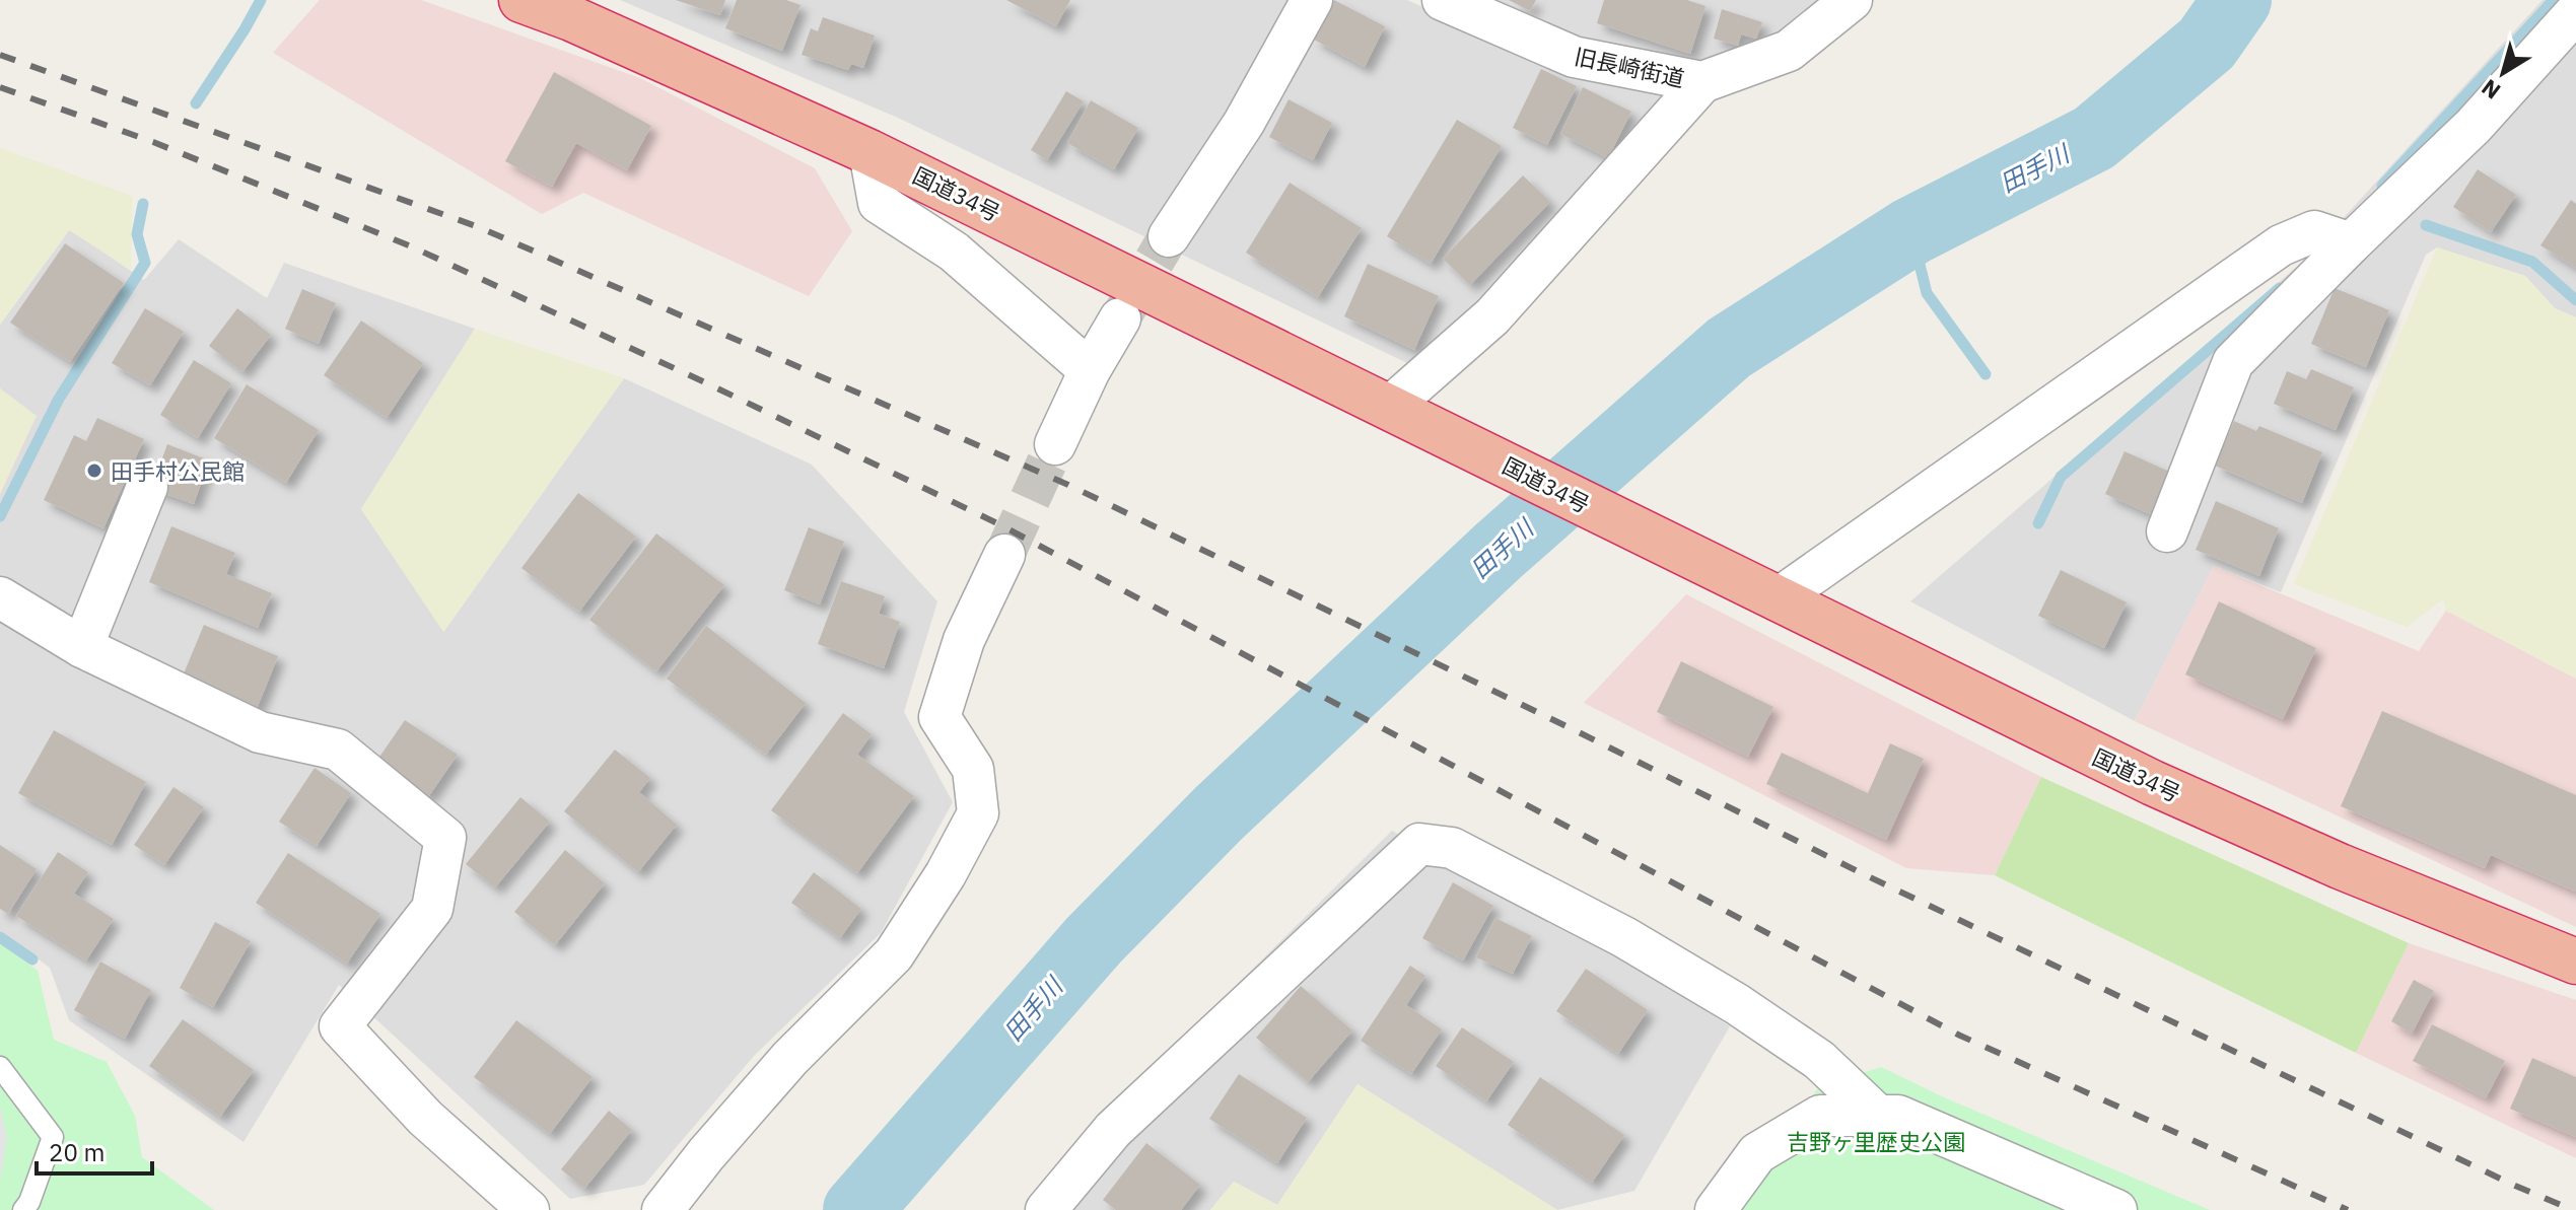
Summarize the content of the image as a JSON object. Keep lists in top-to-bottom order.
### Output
{
  "streets": {
    "highway": ["国道34号"],
    "street": ["旧長崎街道"]
  },
  "water": ["田手川"],
  "parks": ["吉野ヶ里歴史公園"],
  "places": ["田手村公民館"],
  "scale_bar": "20 m",
  "north": "bottom left"
}
